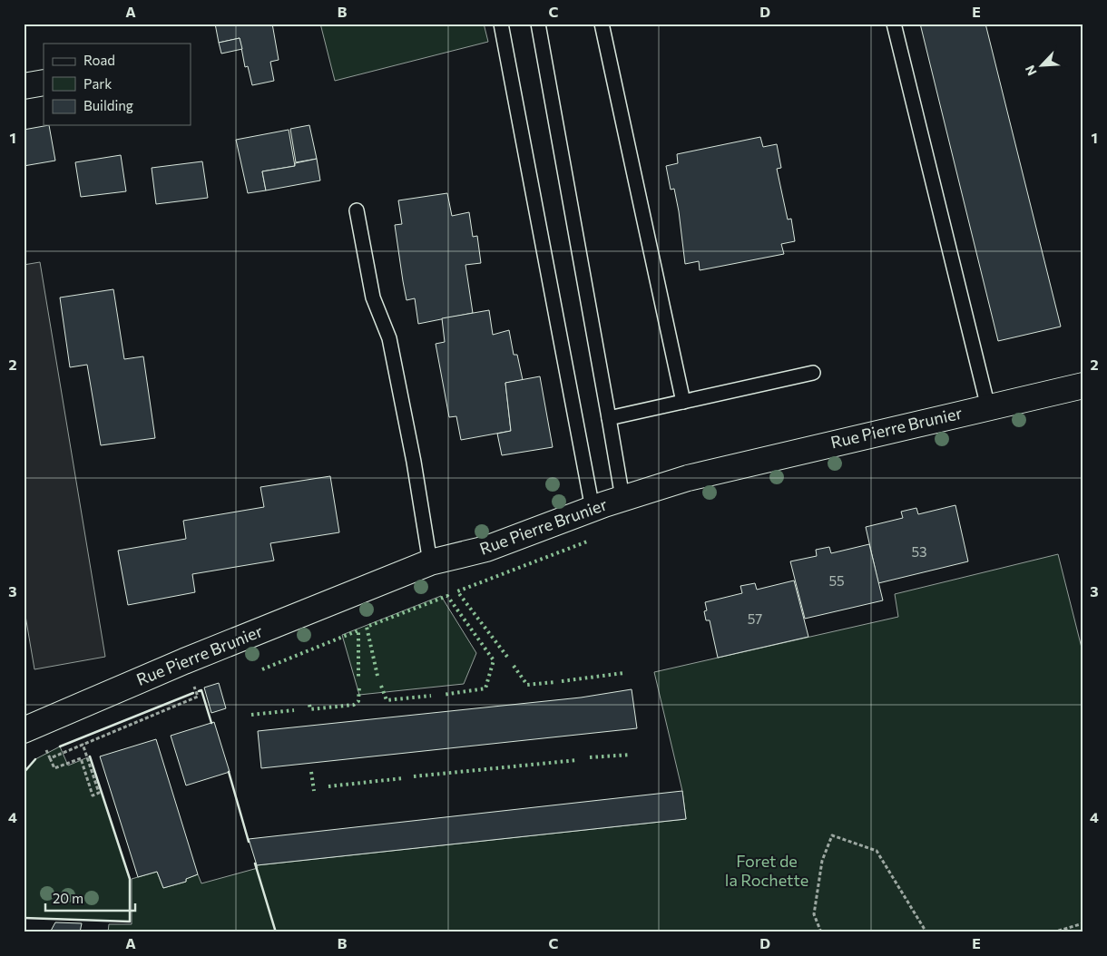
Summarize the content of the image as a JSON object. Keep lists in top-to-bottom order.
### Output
{
  "streets": {
    "street": ["Rue Pierre Brunier"]
  },
  "parks": ["Foret de la Rochette"],
  "house_numbers": ["53", "55", "57"],
  "legend": ["Road", "Park", "Building"],
  "scale_bar": "20 m",
  "north": "bottom left",
  "grid": {
    "columns": [
      "A",
      "B",
      "C",
      "D",
      "E"
    ],
    "rows": [
      "1",
      "2",
      "3",
      "4"
    ]
  }
}
